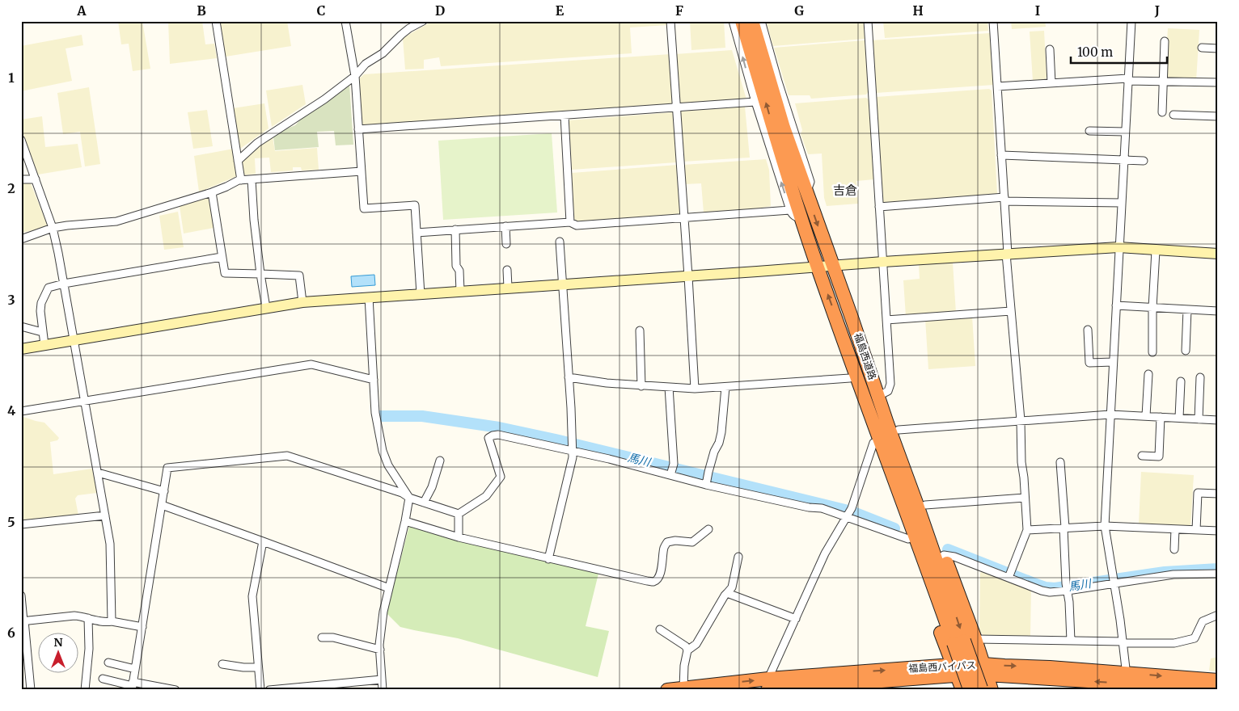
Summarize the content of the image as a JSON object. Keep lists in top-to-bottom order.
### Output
{
  "streets": {
    "highway": ["福島西道路", "福島西バイパス"]
  },
  "districts": ["吉倉"],
  "water": ["馬川"],
  "scale_bar": "100 m",
  "north": "top",
  "grid": {
    "columns": [
      "A",
      "B",
      "C",
      "D",
      "E",
      "F",
      "G",
      "H",
      "I",
      "J"
    ],
    "rows": [
      "1",
      "2",
      "3",
      "4",
      "5",
      "6"
    ]
  }
}
